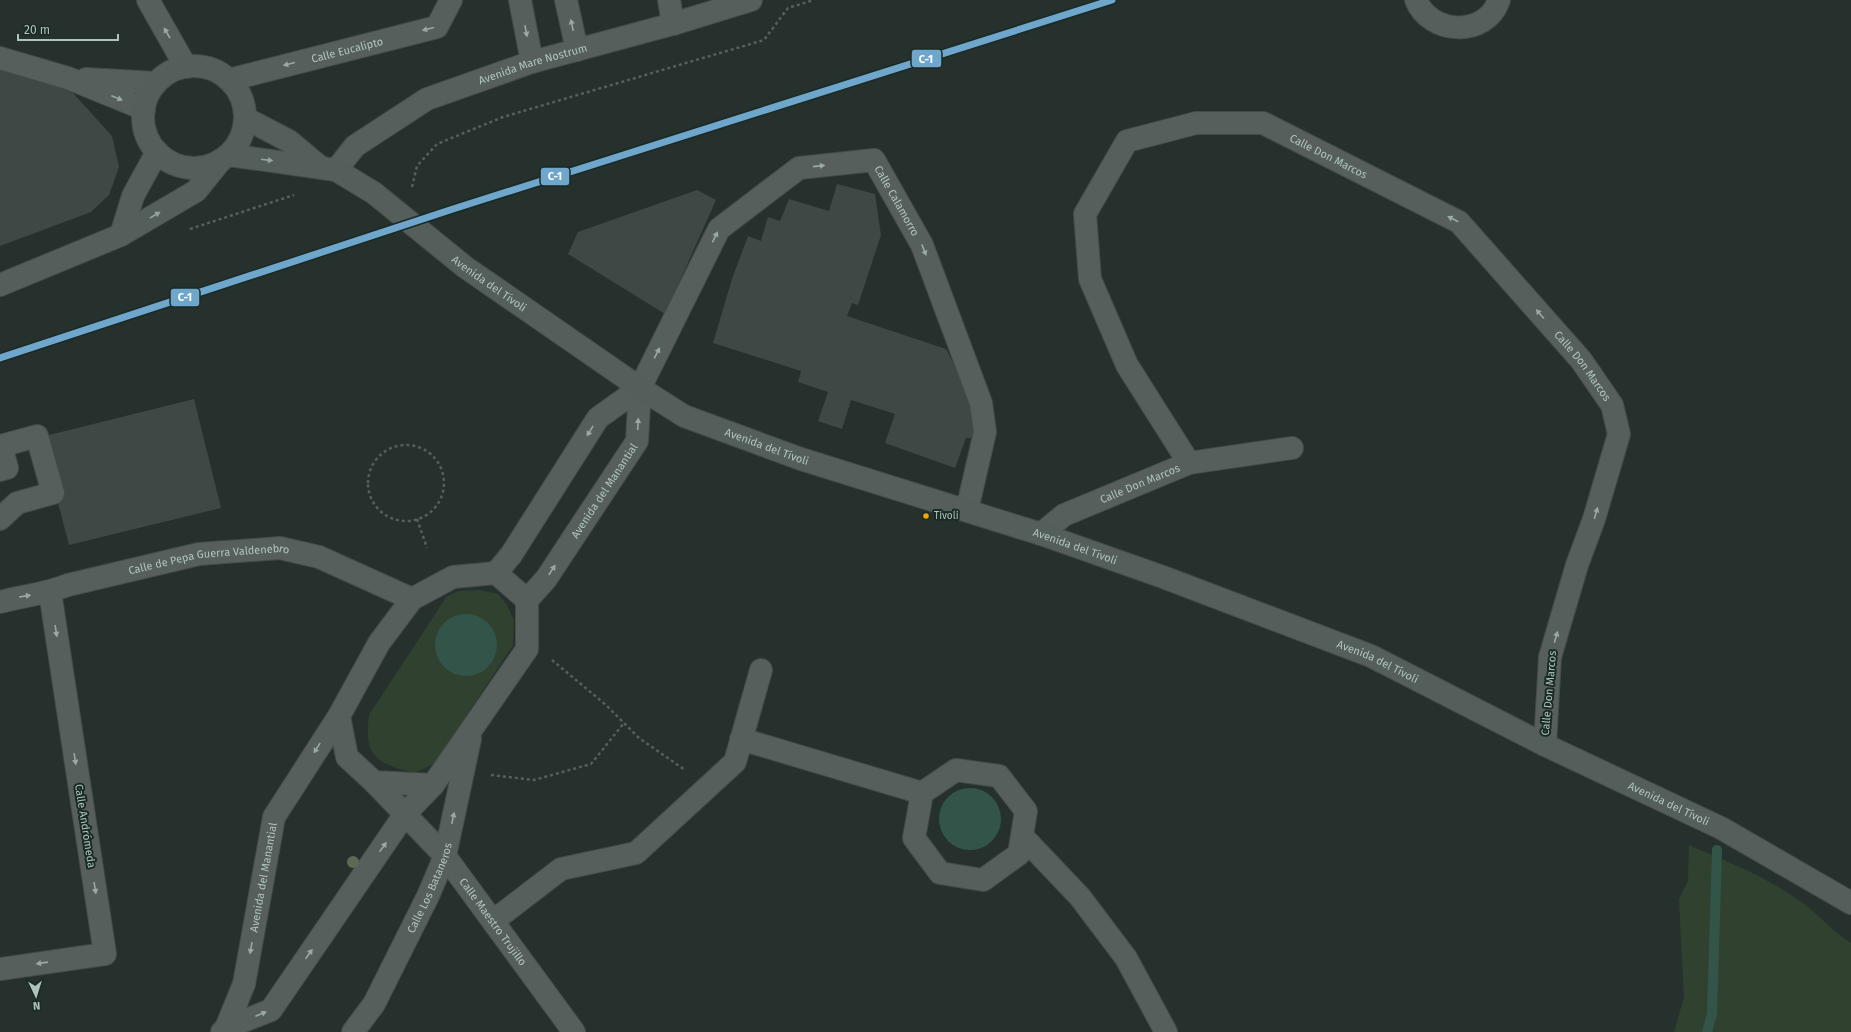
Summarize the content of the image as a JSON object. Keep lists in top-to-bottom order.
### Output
{
  "streets": {
    "main road": ["Avenida del Tívoli"],
    "street": [
      "Calle Eucalipto",
      "Avenida Mare Nostrum",
      "Calle Don Marcos",
      "Calle Calamorro",
      "Avenida del Manantial",
      "Calle de Pepa Guerra Valdenebro",
      "Calle Andrómeda",
      "Calle Los Bataneros",
      "Calle Maestro Trujillo"
    ]
  },
  "crossings": [
    ["Avenida Mare Nostrum", "Avenida del Tívoli"],
    ["Calle Don Marcos", "Avenida del Tívoli"],
    ["Calle Calamorro", "Avenida del Tívoli"],
    ["Calle Calamorro", "Avenida del Manantial"],
    ["Avenida del Tívoli", "Avenida del Manantial"],
    ["Avenida del Manantial", "Calle de Pepa Guerra Valdenebro"],
    ["Avenida del Manantial", "Calle Los Bataneros"],
    ["Avenida del Manantial", "Calle Maestro Trujillo"],
    ["Calle de Pepa Guerra Valdenebro", "Calle Andrómeda"],
    ["Calle Los Bataneros", "Calle Maestro Trujillo"]
  ],
  "one_way": ["Calle Eucalipto", "Calle Andrómeda", "Calle Los Bataneros"],
  "places": ["Tivoli"],
  "lines": ["transit line C-1"],
  "scale_bar": "20 m",
  "north": "bottom"
}
